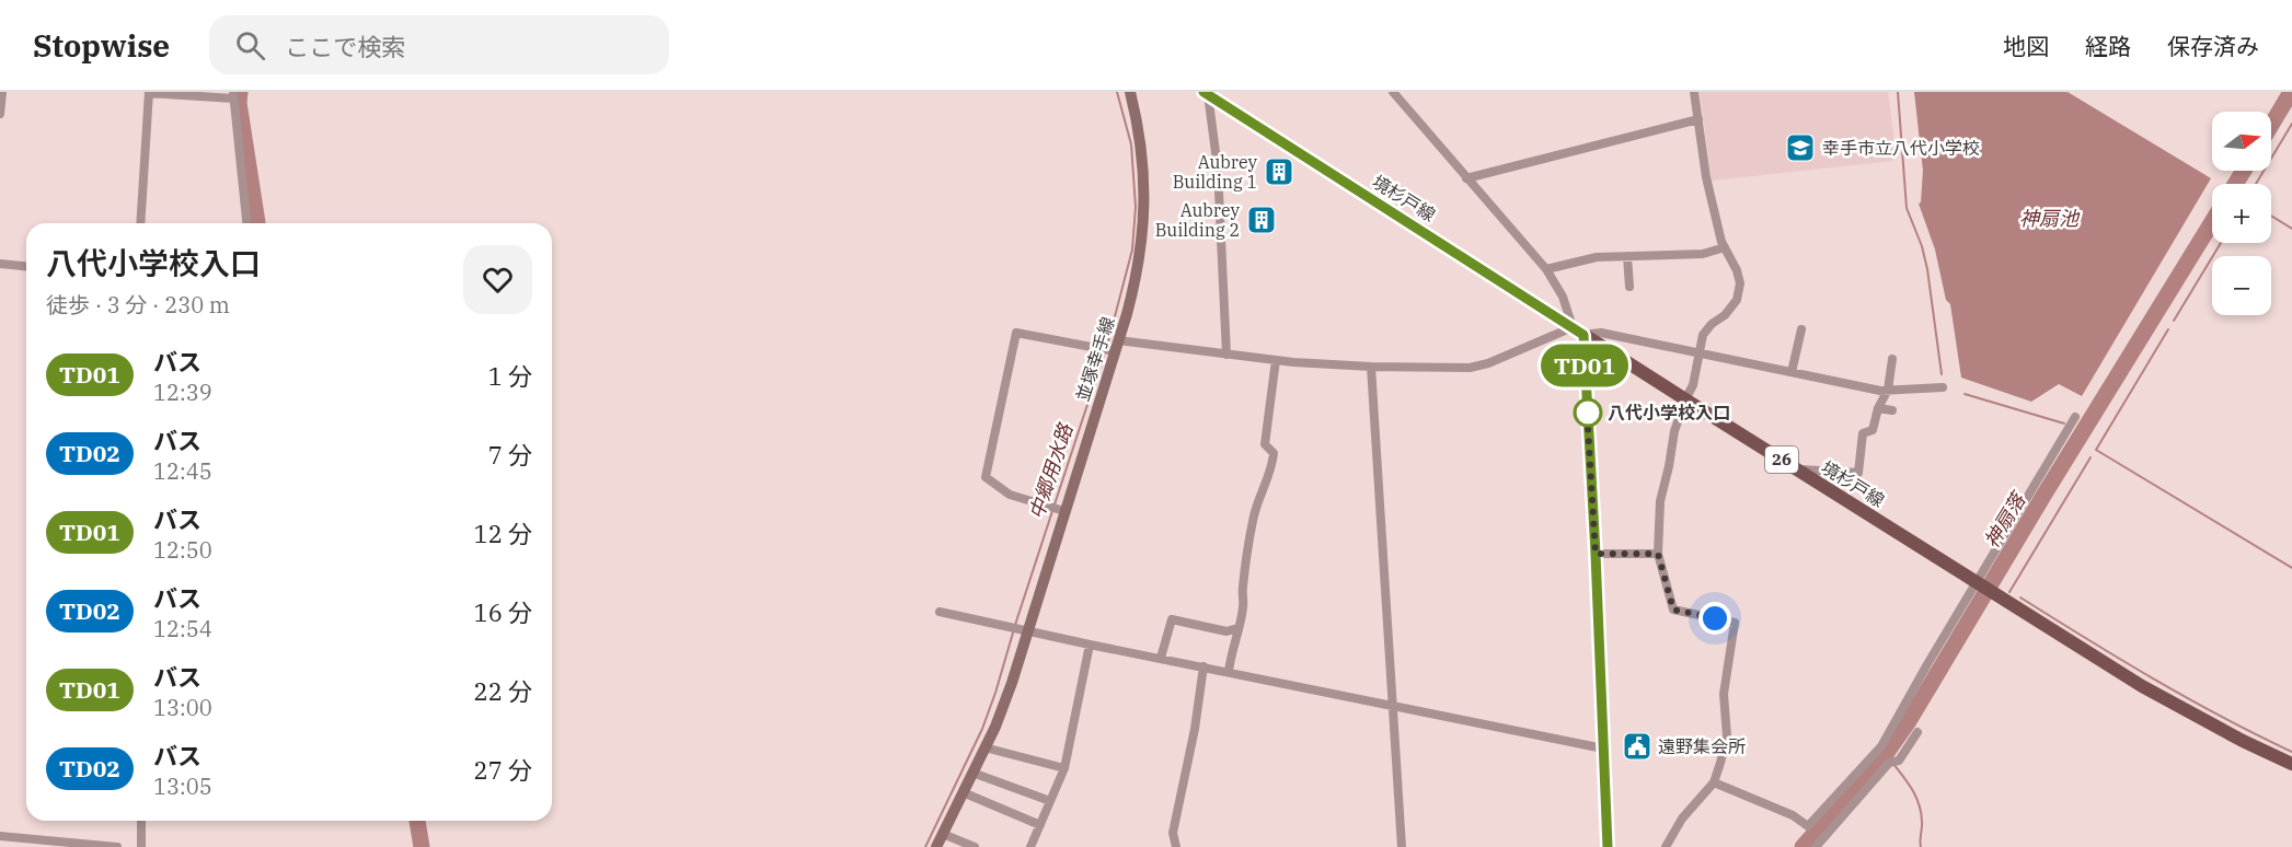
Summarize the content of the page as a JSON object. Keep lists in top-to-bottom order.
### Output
{
  "streets": {
    "main road": ["境杉戸線", "並塚幸手線", "26"]
  },
  "water": ["神扇池", "中郷用水路", "神扇落"],
  "places": {
    "school or university": ["幸手市立八代小学校"],
    "building": ["Aubrey Building 1", "Aubrey Building 2"],
    "other": ["八代小学校入口"],
    "public building": ["遠野集会所"]
  },
  "lines": ["bus line TD01"],
  "north": "right",
  "page": {
    "header": "Stopwise",
    "search": "ここで検索",
    "nav": ["地図", "経路", "保存済み"],
    "on_map": "TD01",
    "map_buttons": ["+", "−"],
    "heading": ["八代小学校入口", "徒歩 · 3 分 · 230 m"],
    "list": [
      {
        "mark": "TD01",
        "name": "バス",
        "note": "12:39",
        "value": "1 分"
      },
      {
        "mark": "TD02",
        "name": "バス",
        "note": "12:45",
        "value": "7 分"
      },
      {
        "mark": "TD01",
        "name": "バス",
        "note": "12:50",
        "value": "12 分"
      },
      {
        "mark": "TD02",
        "name": "バス",
        "note": "12:54",
        "value": "16 分"
      },
      {
        "mark": "TD01",
        "name": "バス",
        "note": "13:00",
        "value": "22 分"
      },
      {
        "mark": "TD02",
        "name": "バス",
        "note": "13:05",
        "value": "27 分"
      }
    ]
  }
}
